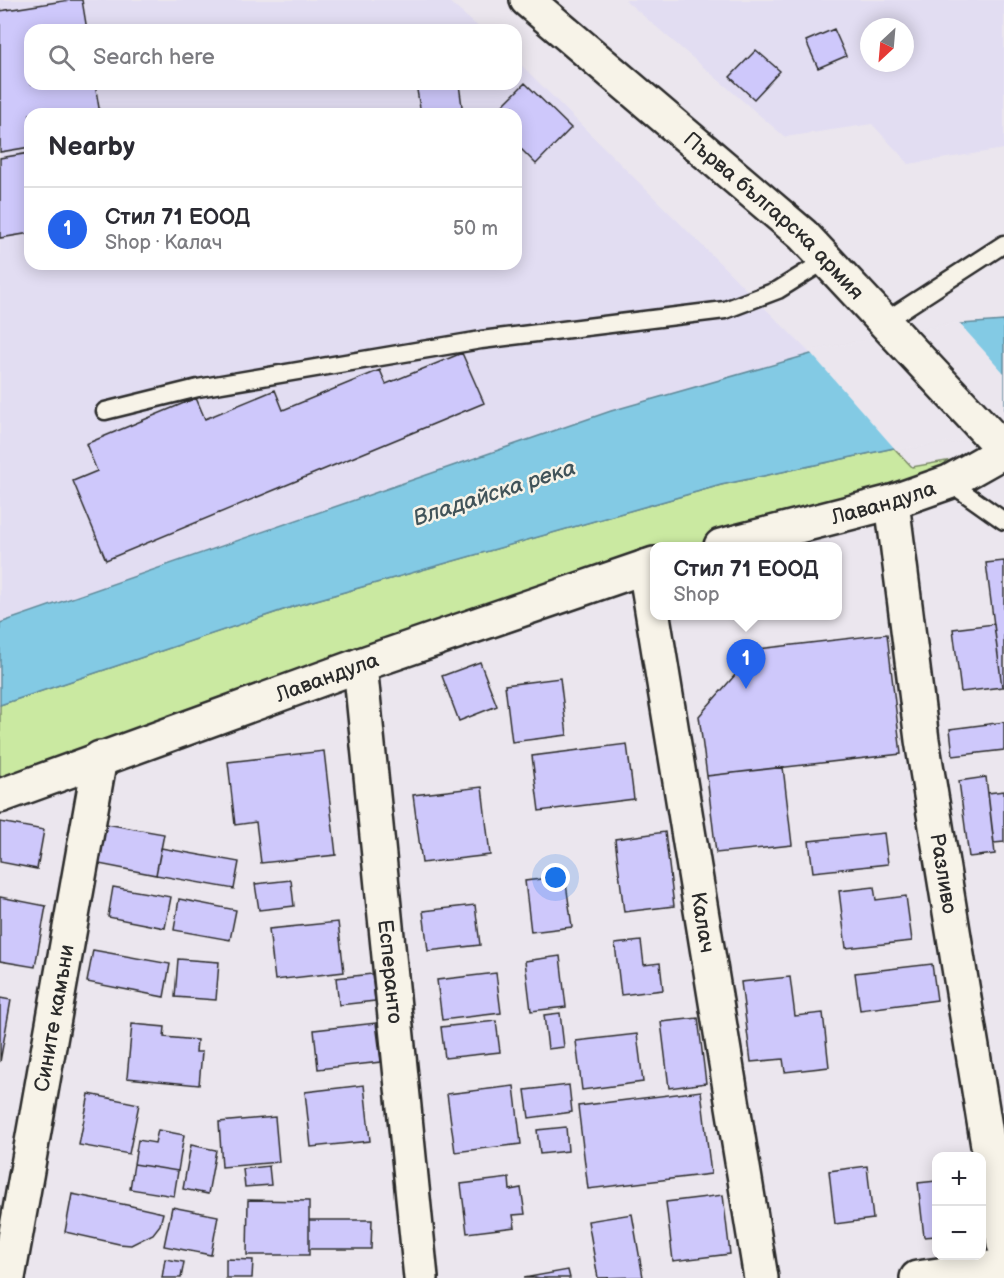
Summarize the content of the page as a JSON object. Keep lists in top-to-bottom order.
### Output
{
  "streets": {
    "street": [
      "Първа българска армия",
      "Лавандула",
      "Разливо",
      "Калач",
      "Есперанто",
      "Сините камъни"
    ]
  },
  "crossings": [
    ["Първа българска армия", "Лавандула"],
    ["Лавандула", "Разливо"],
    ["Лавандула", "Есперанто"],
    ["Лавандула", "Сините камъни"]
  ],
  "water": ["Владайска река"],
  "north": "bottom left",
  "page": {
    "search": "Search here",
    "heading": "Nearby",
    "list": [
      {
        "mark": "1",
        "name": "Стил 71 ЕООД",
        "note": "Shop · Калач",
        "value": "50 m"
      }
    ],
    "popup": ["Стил 71 ЕООД", "Shop"],
    "pins": "1",
    "map_buttons": ["+", "−"]
  }
}
